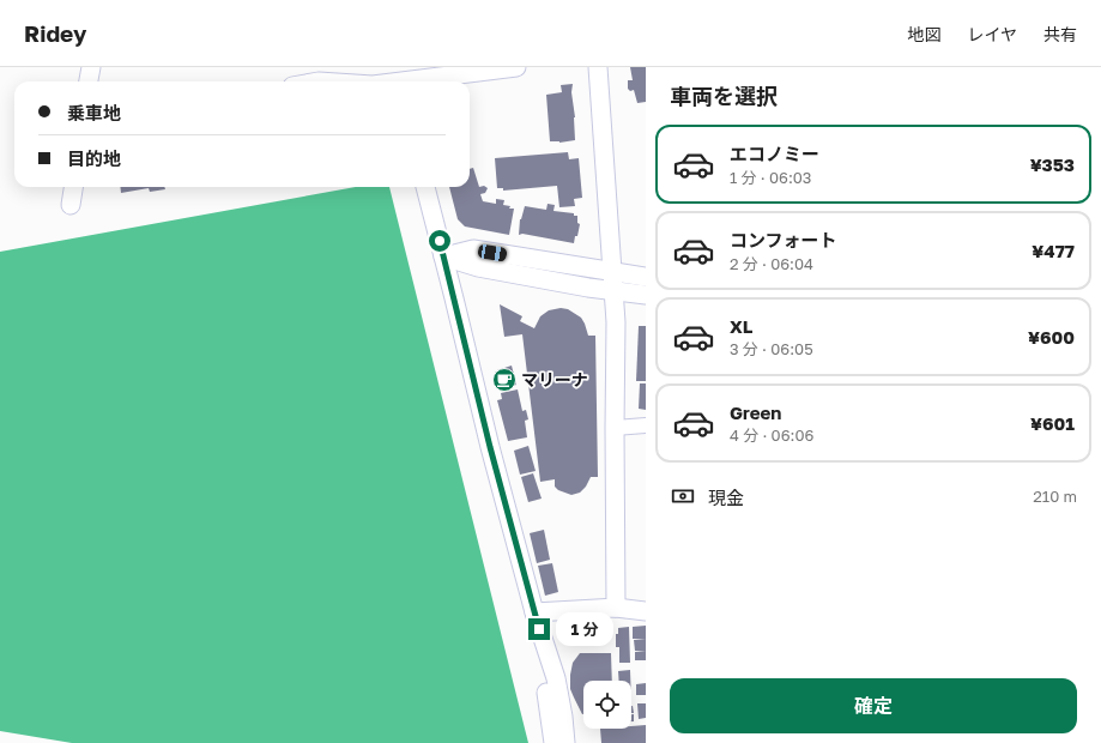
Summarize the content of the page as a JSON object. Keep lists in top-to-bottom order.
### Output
{
  "places": {
    "cafe": ["マリーナ"]
  },
  "page": {
    "header": "Ridey",
    "nav": ["地図", "レイヤ", "共有"],
    "heading": "車両を選択",
    "banner": ["乗車地", "目的地"],
    "list": [
      {
        "name": "エコノミー",
        "note": "1 分 · 06:03",
        "value": "¥353"
      },
      {
        "name": "コンフォート",
        "note": "2 分 · 06:04",
        "value": "¥477"
      },
      {
        "name": "XL",
        "note": "3 分 · 06:05",
        "value": "¥600"
      },
      {
        "name": "Green",
        "note": "4 分 · 06:06",
        "value": "¥601"
      }
    ],
    "pay": ["現金", "210 m"],
    "bubble": "1 分",
    "buttons": "確定"
  }
}
